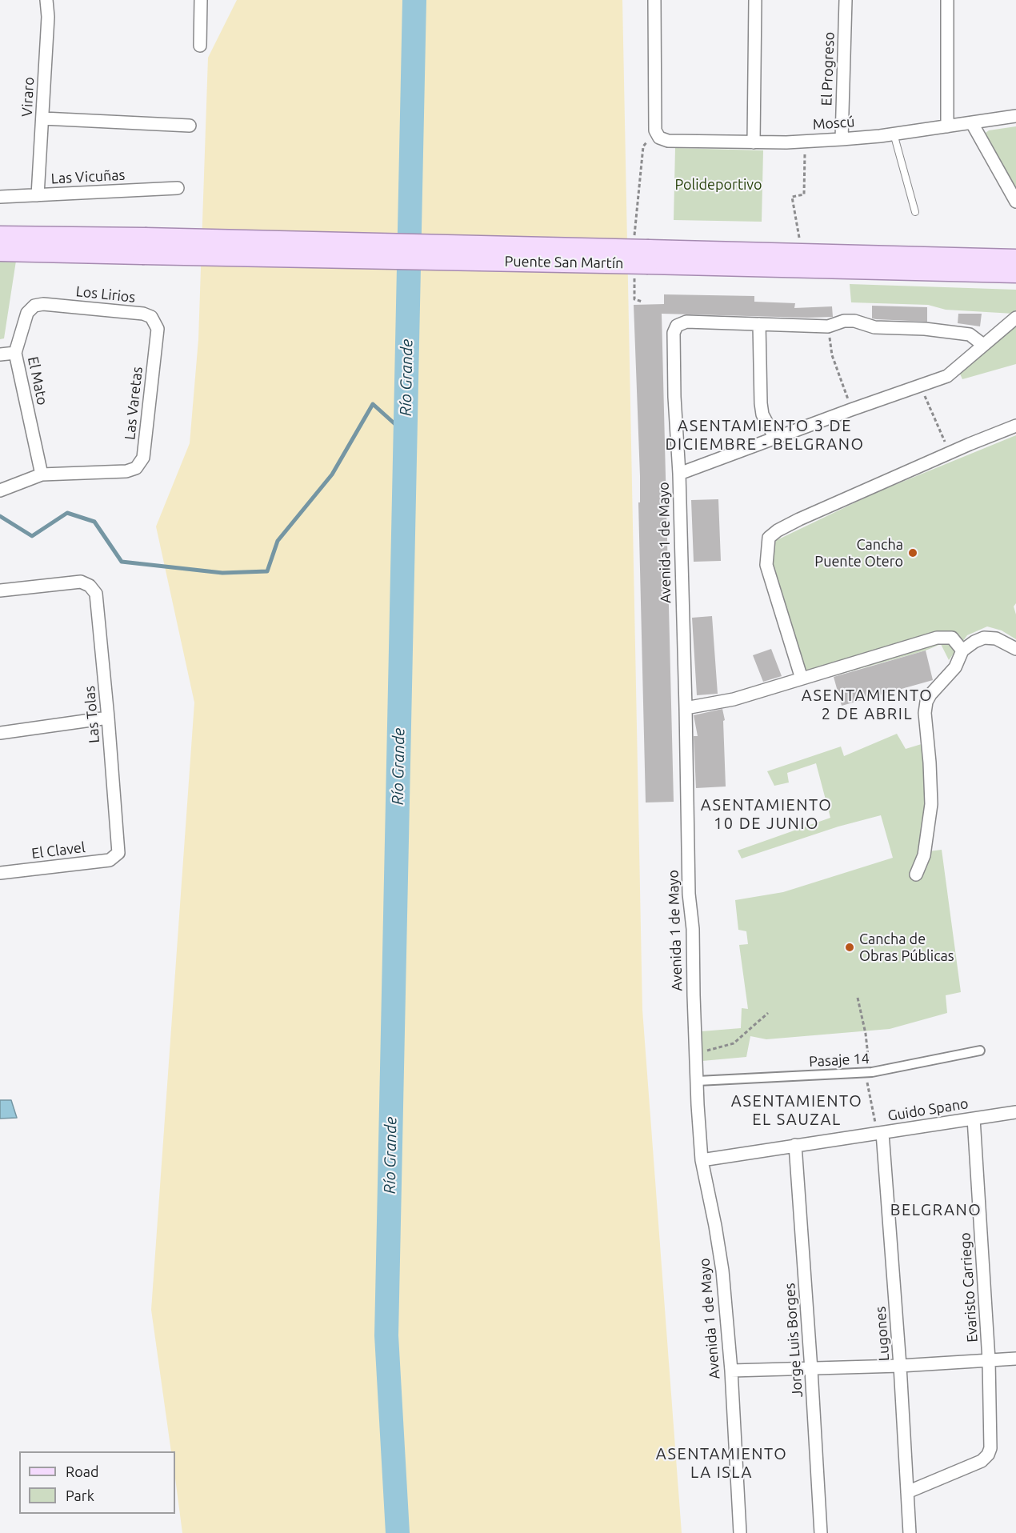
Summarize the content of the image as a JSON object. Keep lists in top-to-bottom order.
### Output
{
  "streets": {
    "main road": ["Puente San Martín"],
    "street": [
      "El Progreso",
      "Viraro",
      "Moscú",
      "Las Vicuñas",
      "Los Lirios",
      "El Mato",
      "Las Varetas",
      "Avenida 1 de Mayo",
      "Las Tolas",
      "El Clavel",
      "Pasaje 14",
      "Guido Spano",
      "Evaristo Carriego",
      "Lugones",
      "Jorge Luis Borges"
    ]
  },
  "crossings": [
    ["El Progreso", "Moscú"],
    ["Viraro", "Las Vicuñas"],
    ["Los Lirios", "El Mato"],
    ["Los Lirios", "Las Varetas"],
    ["El Mato", "Las Varetas"],
    ["Avenida 1 de Mayo", "Pasaje 14"],
    ["Avenida 1 de Mayo", "Guido Spano"],
    ["Las Tolas", "El Clavel"],
    ["Guido Spano", "Evaristo Carriego"],
    ["Guido Spano", "Lugones"],
    ["Guido Spano", "Jorge Luis Borges"],
    ["Evaristo Carriego", "Lugones"]
  ],
  "districts": [
    "ASENTAMIENTO 3 DE DICIEMBRE - BELGRANO",
    "ASENTAMIENTO 2 DE ABRIL",
    "ASENTAMIENTO 10 DE JUNIO",
    "ASENTAMIENTO EL SAUZAL",
    "BELGRANO",
    "ASENTAMIENTO LA ISLA"
  ],
  "water": ["Río Grande"],
  "parks": ["Polideportivo"],
  "places": ["Cancha Puente Otero", "Cancha de Obras Públicas"],
  "legend": ["Road", "Park"]
}
